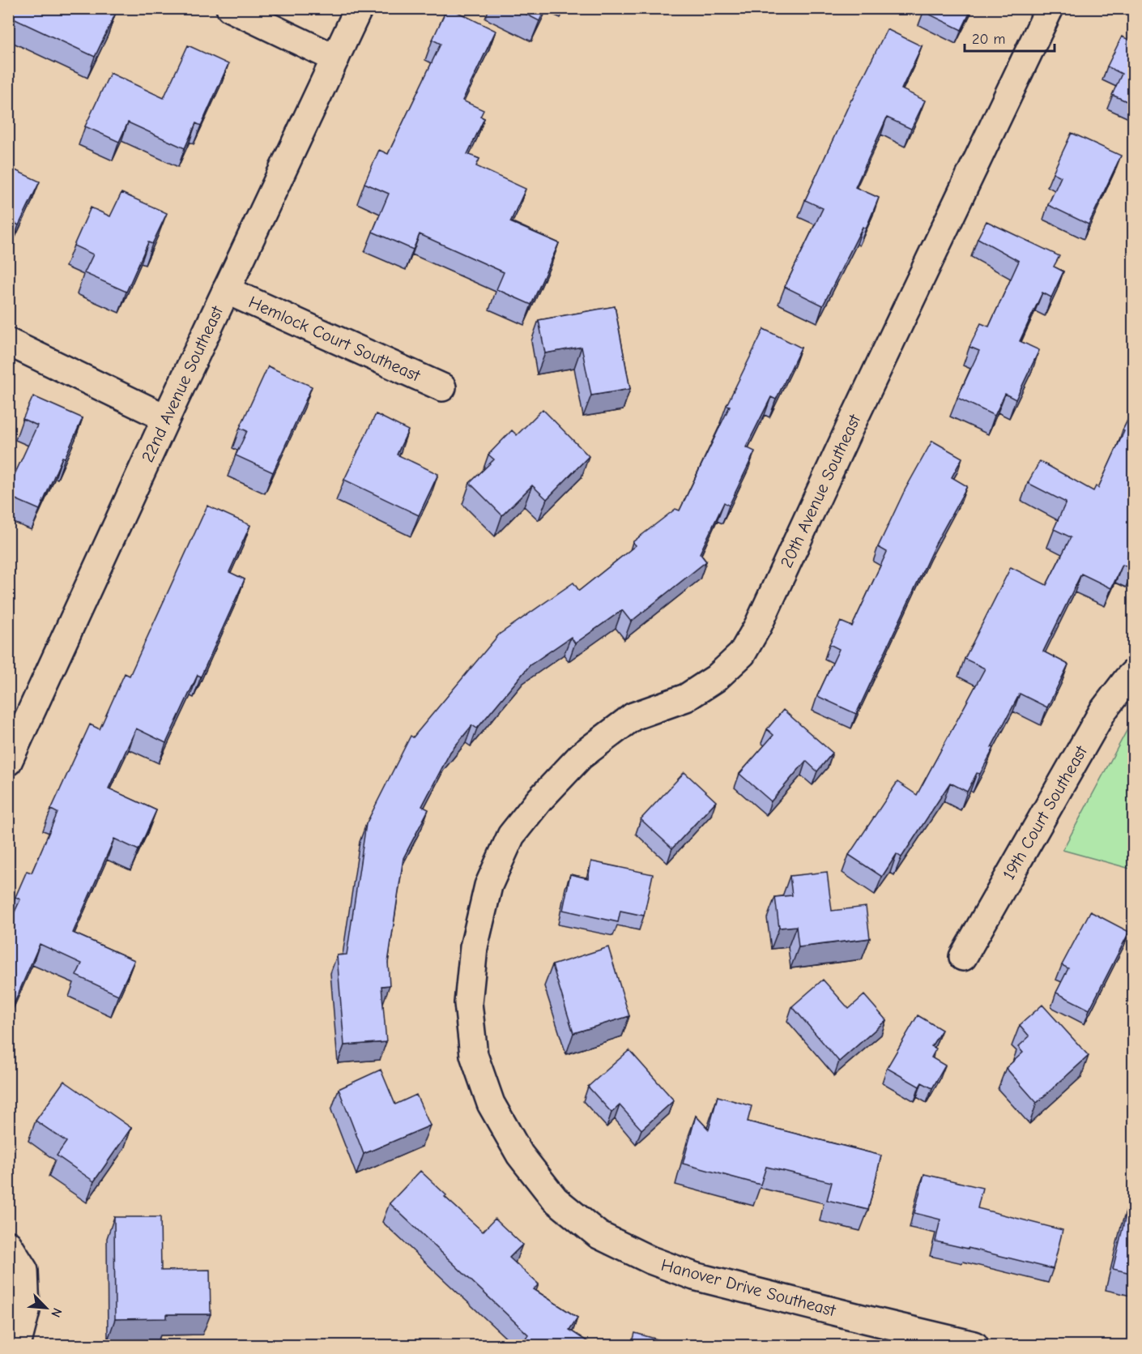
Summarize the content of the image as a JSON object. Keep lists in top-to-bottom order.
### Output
{
  "streets": {
    "street": [
      "Hemlock Court Southeast",
      "22nd Avenue Southeast",
      "20th Avenue Southeast",
      "19th Court Southeast",
      "Hanover Drive Southeast"
    ]
  },
  "crossings": [
    ["Hemlock Court Southeast", "22nd Avenue Southeast"],
    ["20th Avenue Southeast", "Hanover Drive Southeast"]
  ],
  "scale_bar": "20 m",
  "north": "bottom right"
}
